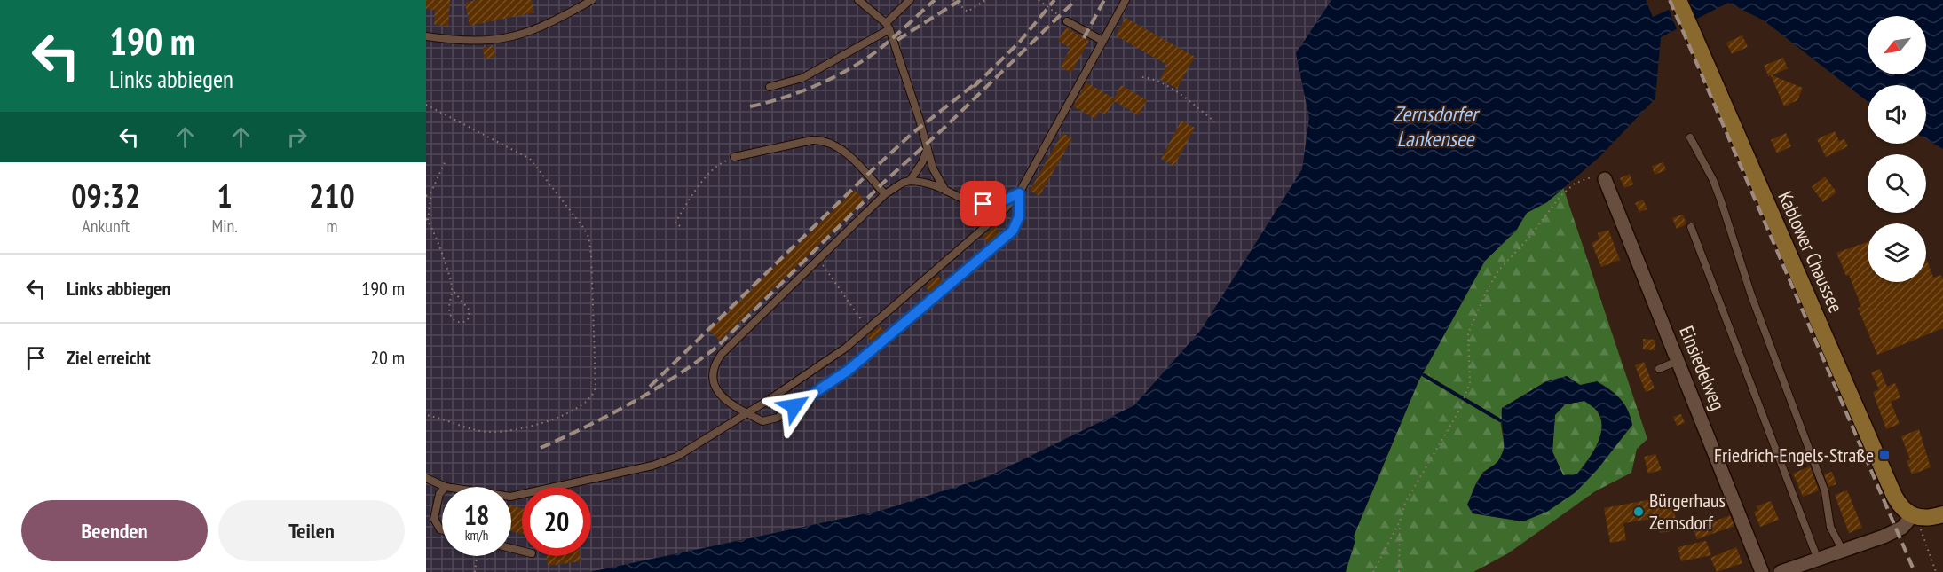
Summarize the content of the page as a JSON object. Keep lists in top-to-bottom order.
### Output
{
  "streets": {
    "street": ["Kablower Chaussee", "Einsiedelweg"]
  },
  "water": ["Zernsdorfer Lankensee"],
  "places": {
    "transit": ["Friedrich-Engels-Straße"],
    "other": ["Bürgerhaus Zernsdorf"]
  },
  "north": "bottom left",
  "page": {
    "turn": ["190 m", "Links abbiegen"],
    "eta": [
      "09:32",
      "Ankunft",
      "1",
      "Min.",
      "210",
      "m"
    ],
    "list": [
      {
        "name": "Links abbiegen",
        "value": "190 m"
      },
      {
        "name": "Ziel erreicht",
        "value": "20 m"
      }
    ],
    "speed": "18 km/h",
    "limit": "20",
    "buttons": ["Beenden", "Teilen"]
  }
}
